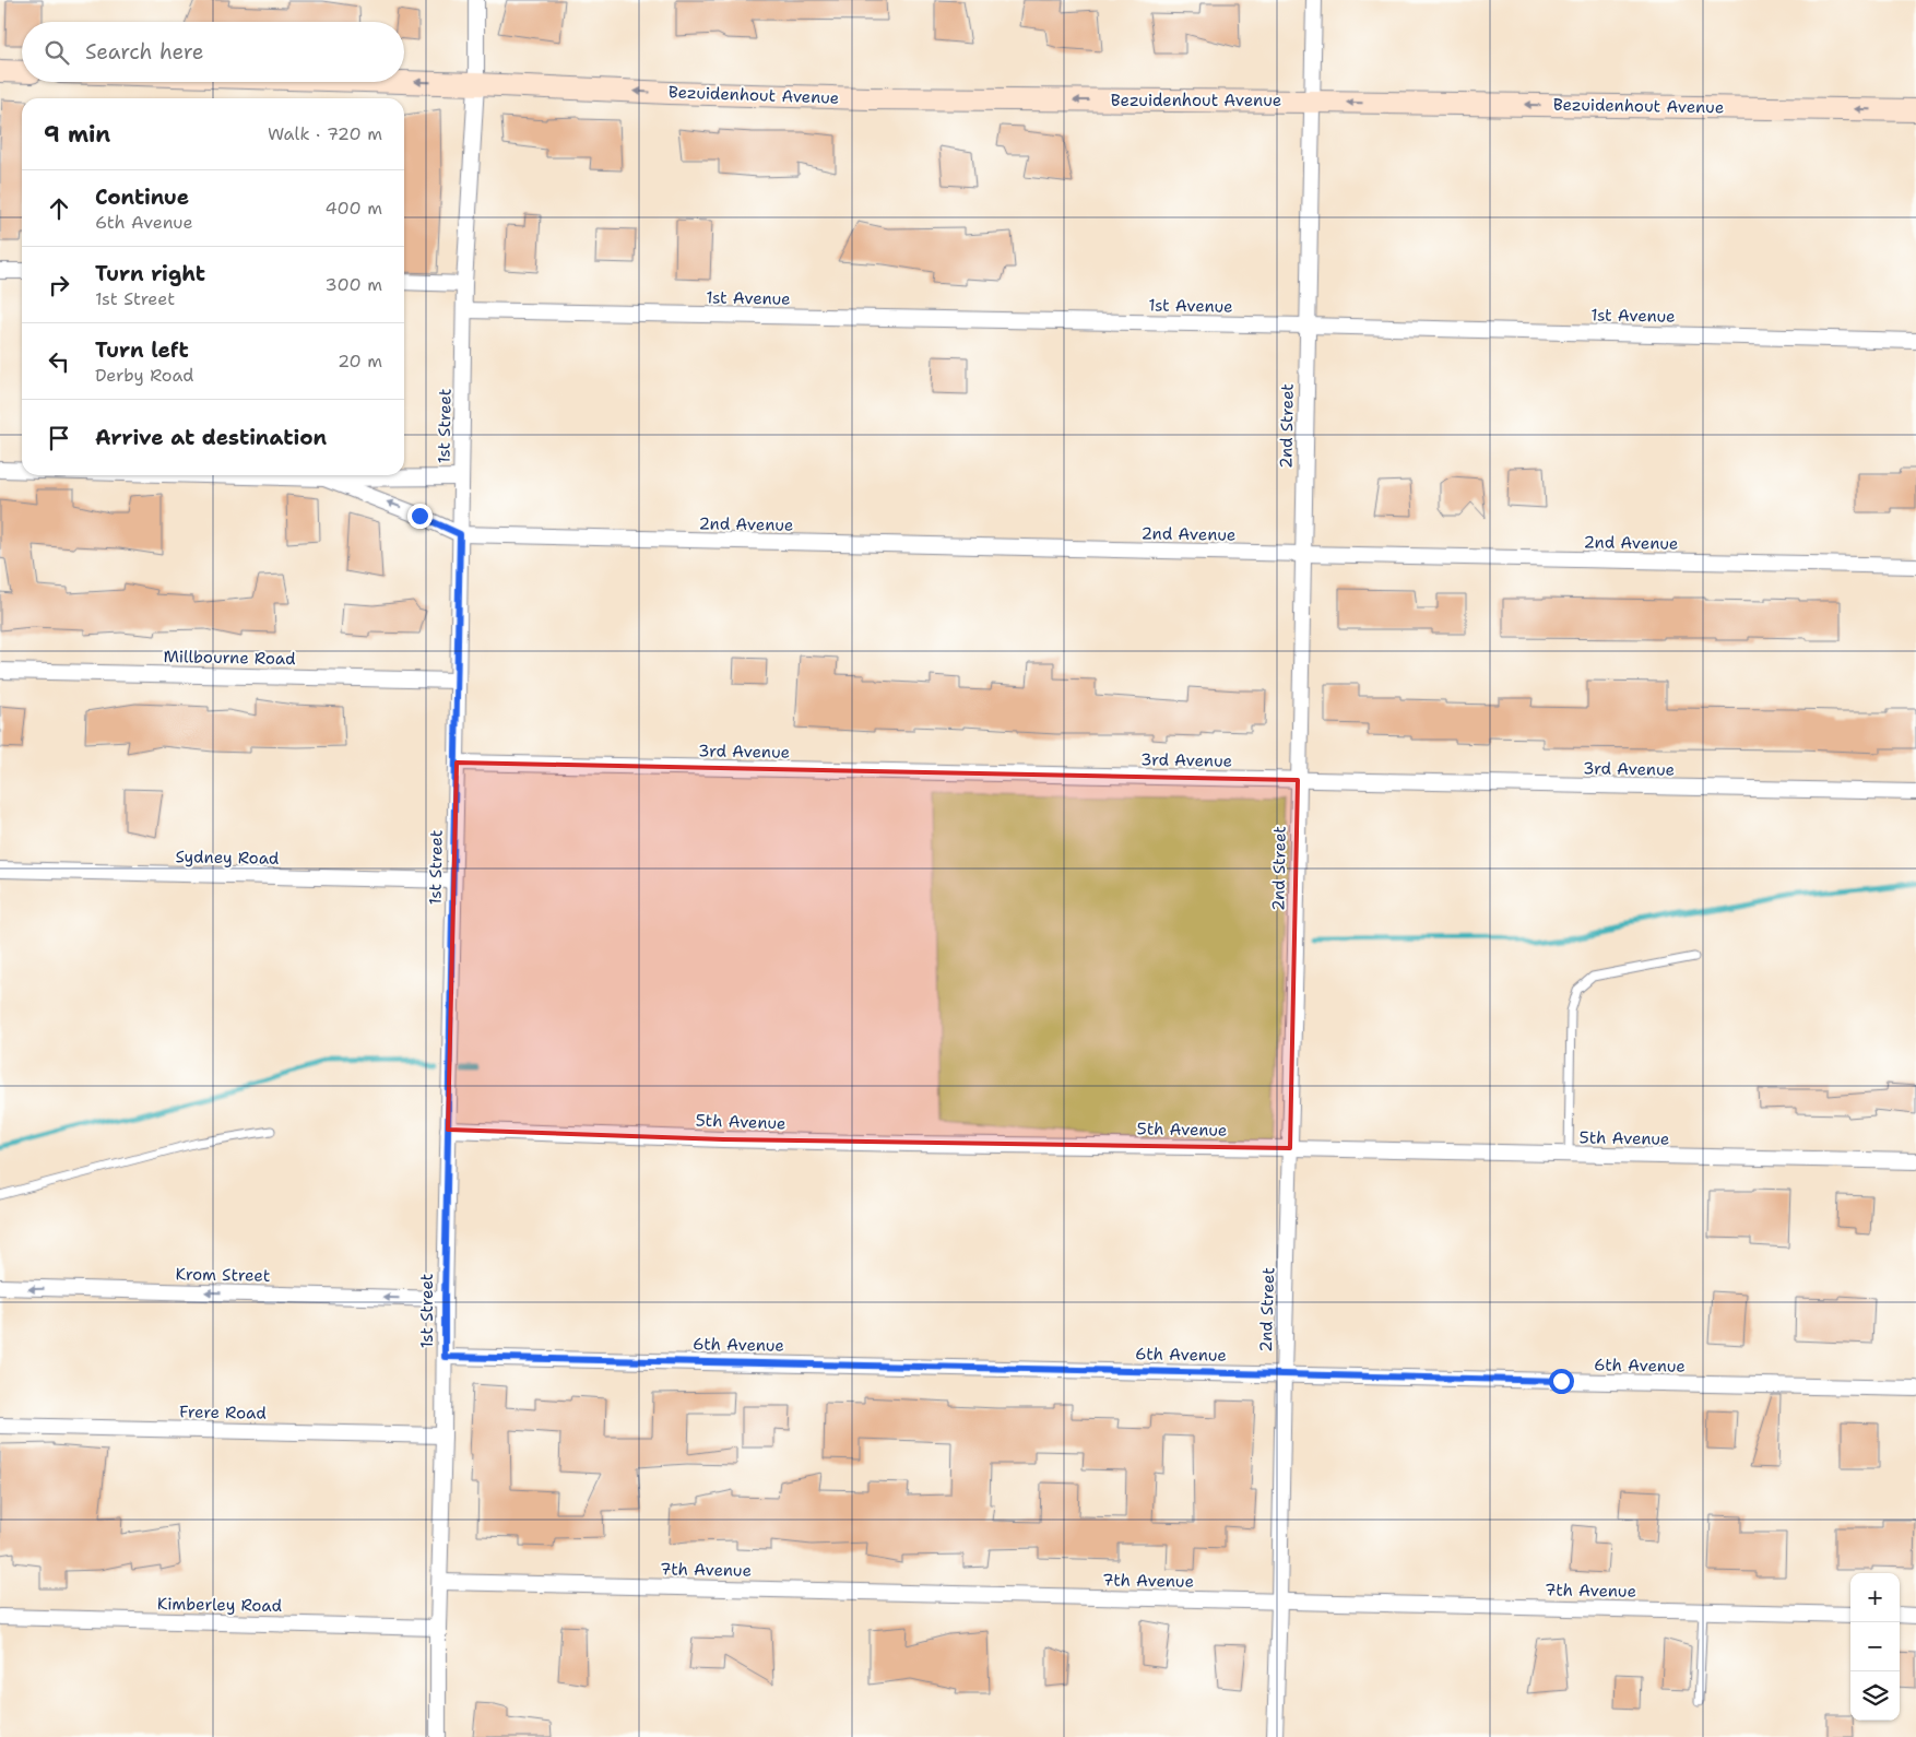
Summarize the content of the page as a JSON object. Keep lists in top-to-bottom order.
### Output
{
  "streets": {
    "street": [
      "Bezuidenhout Avenue",
      "1st Avenue",
      "1st Street",
      "2nd Street",
      "2nd Avenue",
      "Millbourne Road",
      "3rd Avenue",
      "Sydney Road",
      "5th Avenue",
      "Krom Street",
      "6th Avenue",
      "Frere Road",
      "7th Avenue",
      "Kimberley Road"
    ]
  },
  "crossings": [
    ["Bezuidenhout Avenue", "1st Street"],
    ["Bezuidenhout Avenue", "2nd Street"],
    ["1st Avenue", "1st Street"],
    ["1st Avenue", "2nd Street"],
    ["1st Street", "2nd Avenue"],
    ["1st Street", "Millbourne Road"],
    ["1st Street", "3rd Avenue"],
    ["1st Street", "Sydney Road"],
    ["1st Street", "5th Avenue"],
    ["1st Street", "Krom Street"],
    ["1st Street", "6th Avenue"],
    ["1st Street", "Frere Road"],
    ["1st Street", "7th Avenue"],
    ["1st Street", "Kimberley Road"],
    ["2nd Street", "2nd Avenue"],
    ["2nd Street", "3rd Avenue"],
    ["2nd Street", "5th Avenue"],
    ["2nd Street", "6th Avenue"],
    ["2nd Street", "7th Avenue"]
  ],
  "one_way": ["Bezuidenhout Avenue", "Krom Street"],
  "page": {
    "search": "Search here",
    "heading": ["9 min", "Walk · 720 m"],
    "list": [
      ["Continue", "6th Avenue", "400 m"],
      ["Turn right", "1st Street", "300 m"],
      ["Turn left", "Derby Road", "20 m"],
      "Arrive at destination"
    ],
    "map_buttons": ["+", "−"]
  }
}
